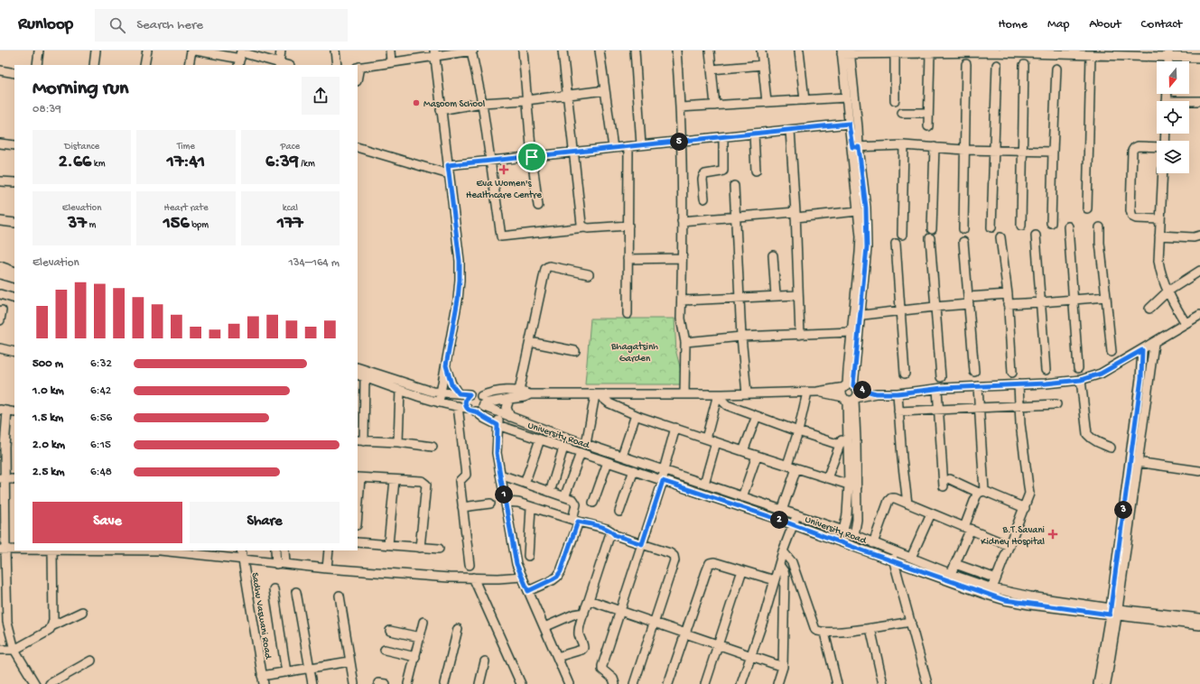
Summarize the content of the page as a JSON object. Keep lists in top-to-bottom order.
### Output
{
  "streets": {
    "street": ["University Road", "Sadhu Vaswani Road"]
  },
  "parks": ["Bhagatsinh Garden"],
  "places": {
    "other": ["Masoom School"],
    "health": ["Eva Women's Healthcare Centre", "B.T.Savani Kidney Hospital"]
  },
  "north": "bottom",
  "page": {
    "header": "Runloop",
    "search": "Search here",
    "nav": [
      "Home",
      "Map",
      "About",
      "Contact"
    ],
    "heading": ["Morning run", "08:39"],
    "stats": [
      ["Distance", "2.66 km"],
      ["Time", "17:41"],
      ["Pace", "6:39 /km"],
      ["Elevation", "37 m"],
      ["Heart rate", "156 bpm"],
      ["kcal", "177"]
    ],
    "pins": [
      "5",
      "4",
      "1",
      "3",
      "2"
    ],
    "chart": ["Elevation", "134–164 m"],
    "list": [
      {
        "name": "500 m",
        "note": "6:32"
      },
      {
        "name": "1.0 km",
        "note": "6:42"
      },
      {
        "name": "1.5 km",
        "note": "6:56"
      },
      {
        "name": "2.0 km",
        "note": "6:15"
      },
      {
        "name": "2.5 km",
        "note": "6:48"
      }
    ],
    "buttons": ["Save", "Share"]
  }
}
